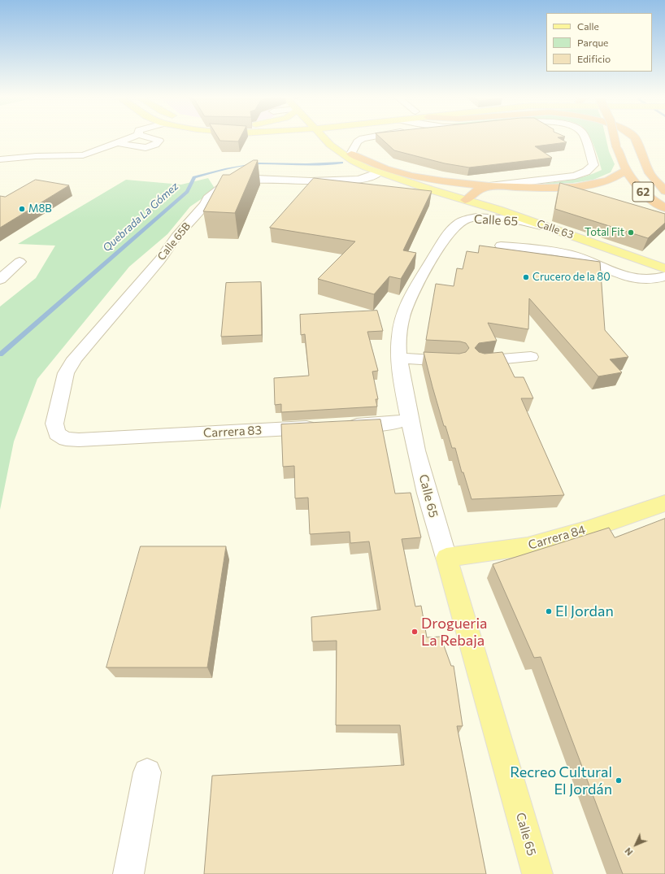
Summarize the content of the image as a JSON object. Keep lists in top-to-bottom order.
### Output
{
  "streets": {
    "highway": ["62"],
    "main road": ["Calle 65", "Calle 63", "Carrera 84"],
    "street": ["Calle 65B", "Carrera 83"]
  },
  "crossings": [
    ["Calle 65", "Calle 63"],
    ["Calle 65", "Carrera 84"],
    ["Calle 63", "Calle 65B"],
    ["Calle 65B", "Carrera 83"]
  ],
  "water": ["Quebrada La Gómez"],
  "places": [
    "M8B",
    "Total Fit",
    "Crucero de la 80",
    "El Jordan",
    "Drogueria La Rebaja",
    "Recreo Cultural El Jordán"
  ],
  "legend": ["Calle", "Parque", "Edificio"],
  "north": "bottom left"
}
